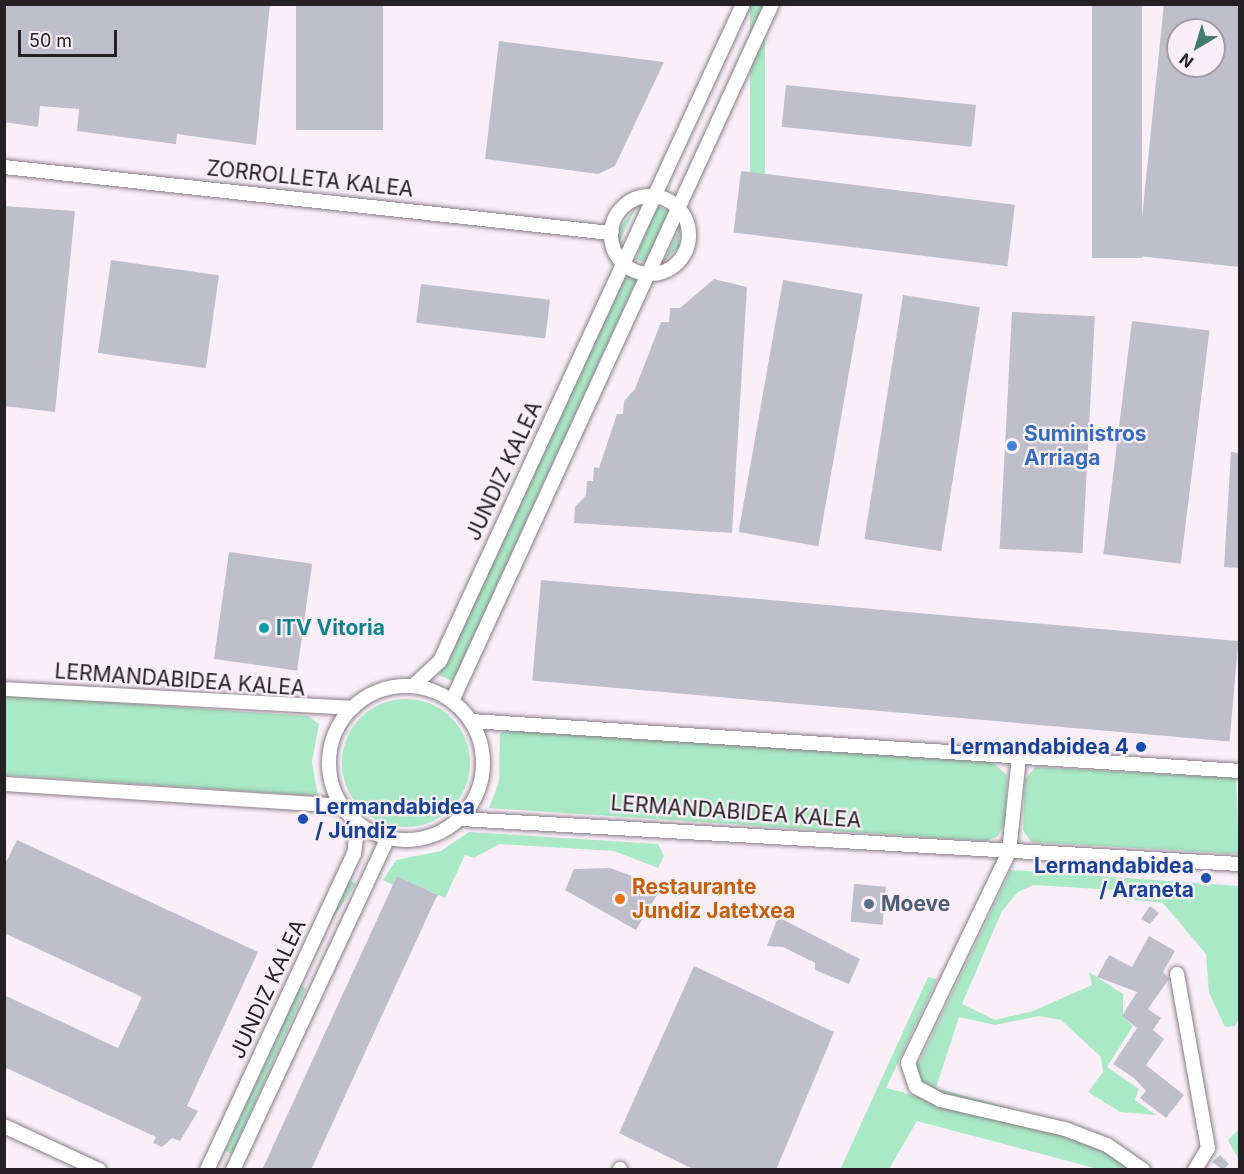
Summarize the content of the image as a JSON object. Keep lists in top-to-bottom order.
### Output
{
  "streets": {
    "street": ["ZORROLLETA KALEA", "JUNDIZ KALEA", "LERMANDABIDEA KALEA"]
  },
  "crossings": [
    ["JUNDIZ KALEA", "LERMANDABIDEA KALEA"]
  ],
  "places": [
    "Suministros Arriaga",
    "ITV Vitoria",
    "Lermandabidea 4",
    "Lermandabidea / Júndiz",
    "Lermandabidea / Araneta",
    "Restaurante Jundiz Jatetxea",
    "Moeve"
  ],
  "scale_bar": "50 m",
  "north": "bottom left"
}
